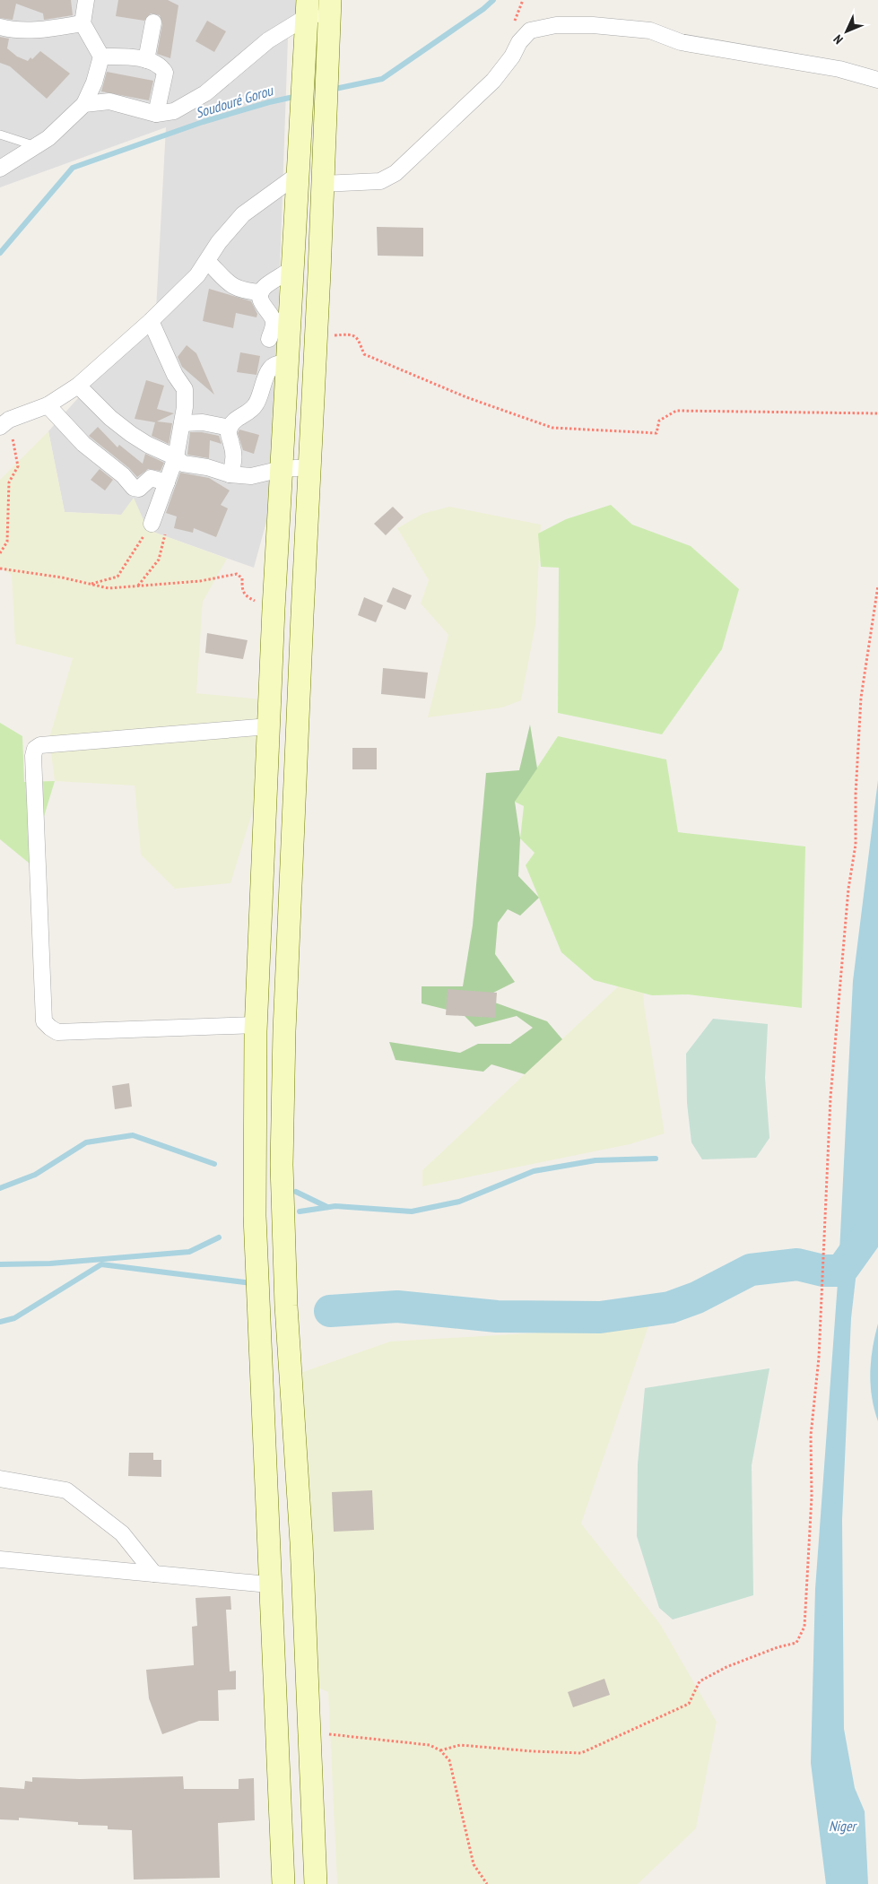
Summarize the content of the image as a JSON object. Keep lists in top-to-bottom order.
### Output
{
  "water": ["Soudouré Gorou", "Niger"],
  "north": "bottom left"
}
